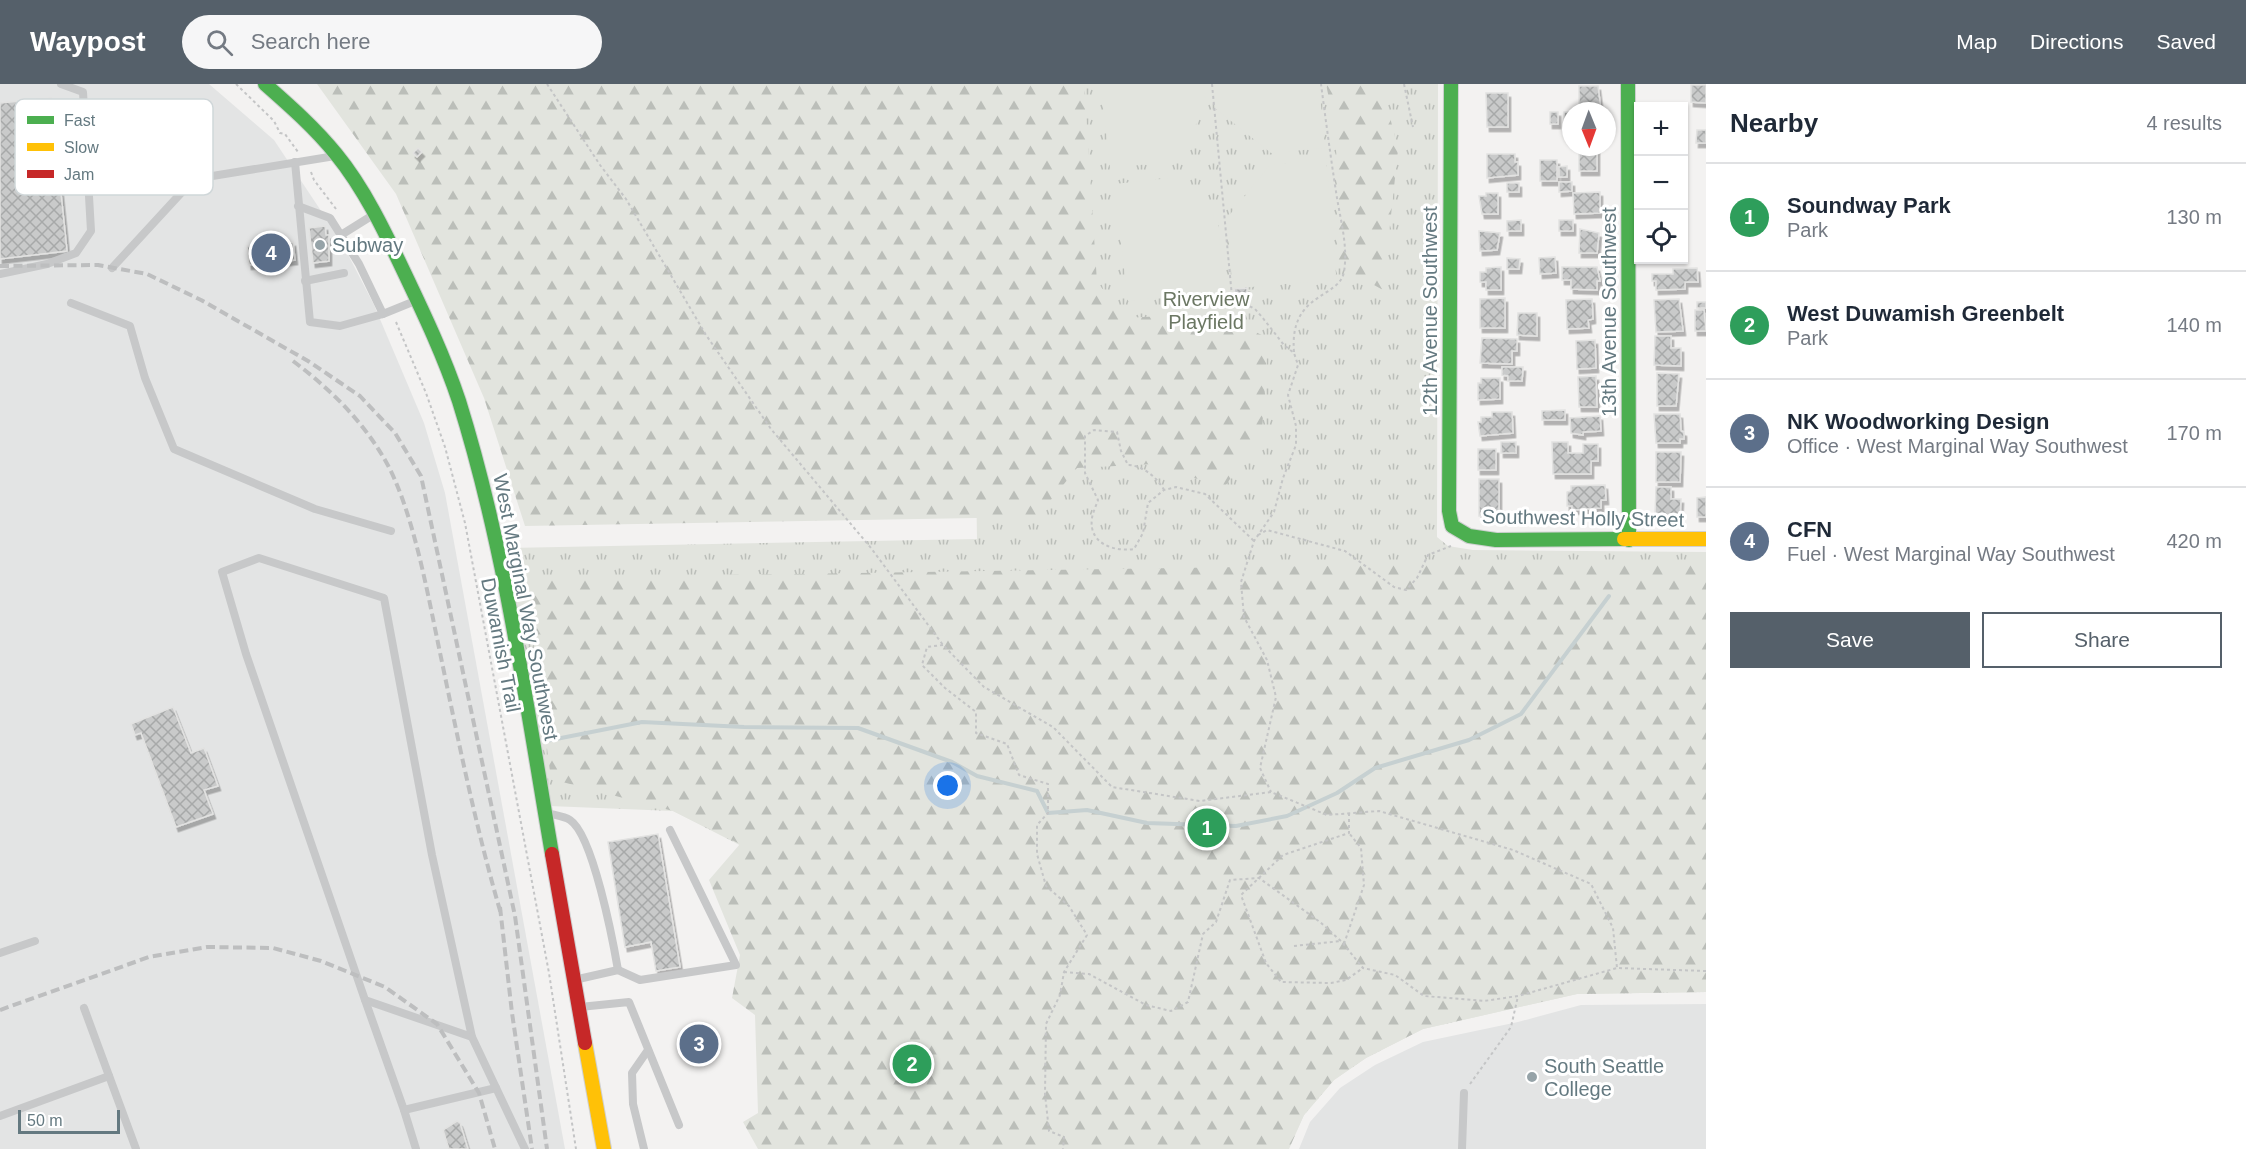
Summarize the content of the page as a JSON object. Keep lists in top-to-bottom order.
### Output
{
  "streets": {
    "main road": [
      "12th Avenue Southwest",
      "13th Avenue Southwest",
      "Southwest Holly Street",
      "West Marginal Way Southwest"
    ],
    "path": ["Duwamish Trail"]
  },
  "crossings": [
    ["12th Avenue Southwest", "Southwest Holly Street"],
    ["13th Avenue Southwest", "Southwest Holly Street"]
  ],
  "parks": ["Riverview Playfield"],
  "places": ["Subway", "South Seattle College"],
  "legend": ["Fast", "Slow", "Jam"],
  "scale_bar": "50 m",
  "north": "bottom",
  "page": {
    "header": "Waypost",
    "search": "Search here",
    "nav": ["Map", "Directions", "Saved"],
    "heading": ["Nearby", "4 results"],
    "map_buttons": ["+", "−"],
    "list": [
      {
        "mark": "1",
        "name": "Soundway Park",
        "note": "Park",
        "value": "130 m"
      },
      {
        "mark": "2",
        "name": "West Duwamish Greenbelt",
        "note": "Park",
        "value": "140 m"
      },
      {
        "mark": "3",
        "name": "NK Woodworking Design",
        "note": "Office · West Marginal Way Southwest",
        "value": "170 m"
      },
      {
        "mark": "4",
        "name": "CFN",
        "note": "Fuel · West Marginal Way Southwest",
        "value": "420 m"
      }
    ],
    "pins": [
      "4",
      "1",
      "3",
      "2"
    ],
    "buttons": ["Save", "Share"],
    "scale": "50 m"
  }
}
